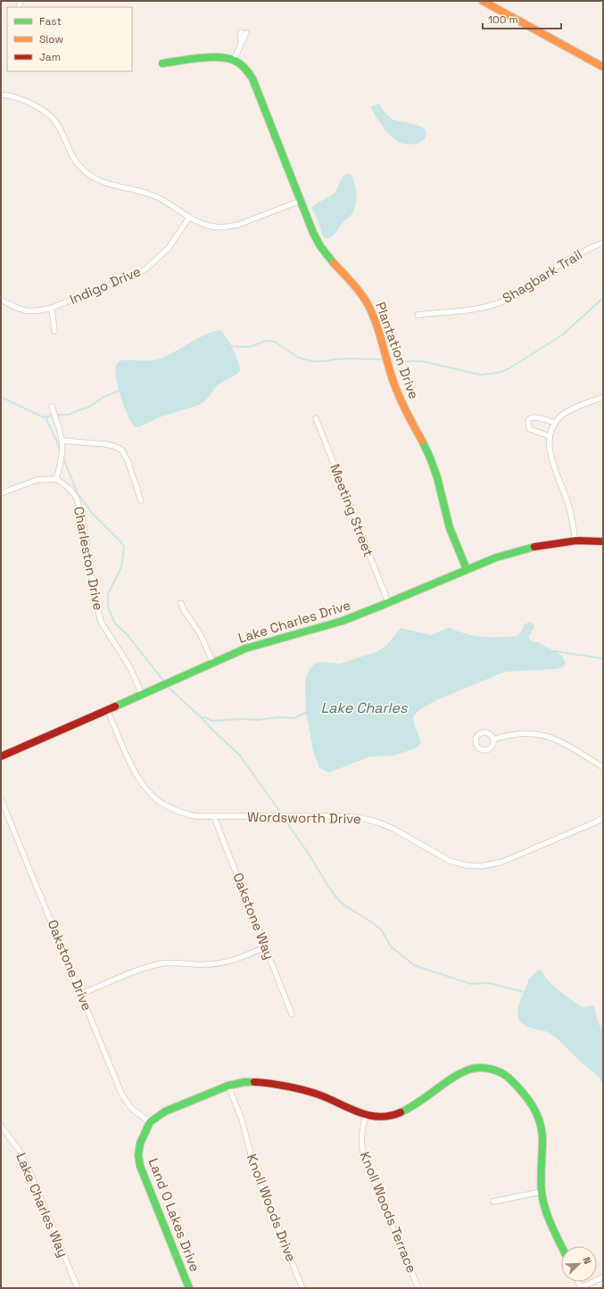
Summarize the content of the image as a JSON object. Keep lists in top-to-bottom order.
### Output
{
  "streets": {
    "street": [
      "Shagbark Trail",
      "Indigo Drive",
      "Plantation Drive",
      "Meeting Street",
      "Charleston Drive",
      "Lake Charles Drive",
      "Wordsworth Drive",
      "Oakstone Way",
      "Oakstone Drive",
      "Lake Charles Way",
      "Knoll Woods Drive",
      "Knoll Woods Terrace",
      "Land O Lakes Drive"
    ]
  },
  "crossings": [
    ["Plantation Drive", "Lake Charles Drive"],
    ["Meeting Street", "Lake Charles Drive"],
    ["Charleston Drive", "Lake Charles Drive"],
    ["Lake Charles Drive", "Wordsworth Drive"],
    ["Wordsworth Drive", "Oakstone Way"],
    ["Oakstone Drive", "Land O Lakes Drive"],
    ["Knoll Woods Drive", "Land O Lakes Drive"],
    ["Knoll Woods Terrace", "Land O Lakes Drive"]
  ],
  "water": ["Lake Charles"],
  "legend": ["Fast", "Slow", "Jam"],
  "scale_bar": "100 m",
  "north": "top right"
}
